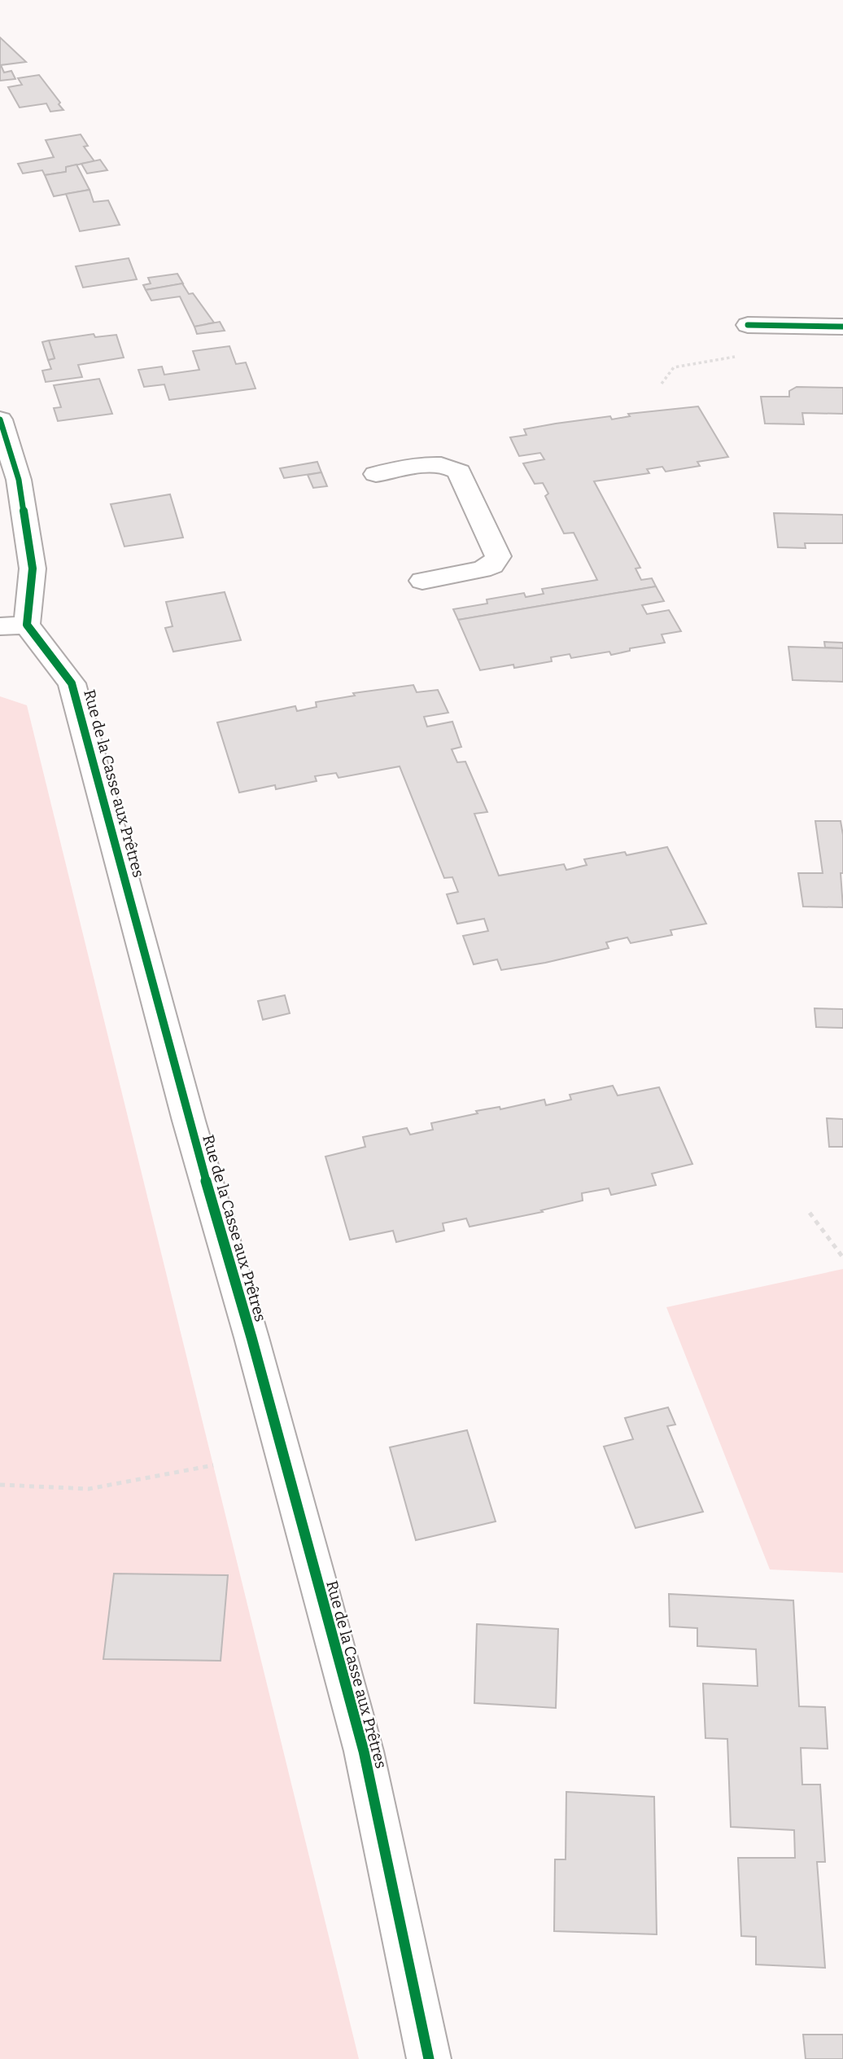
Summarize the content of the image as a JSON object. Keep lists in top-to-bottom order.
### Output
{
  "streets": {
    "street": ["Rue de la Casse aux Prêtres"]
  }
}
